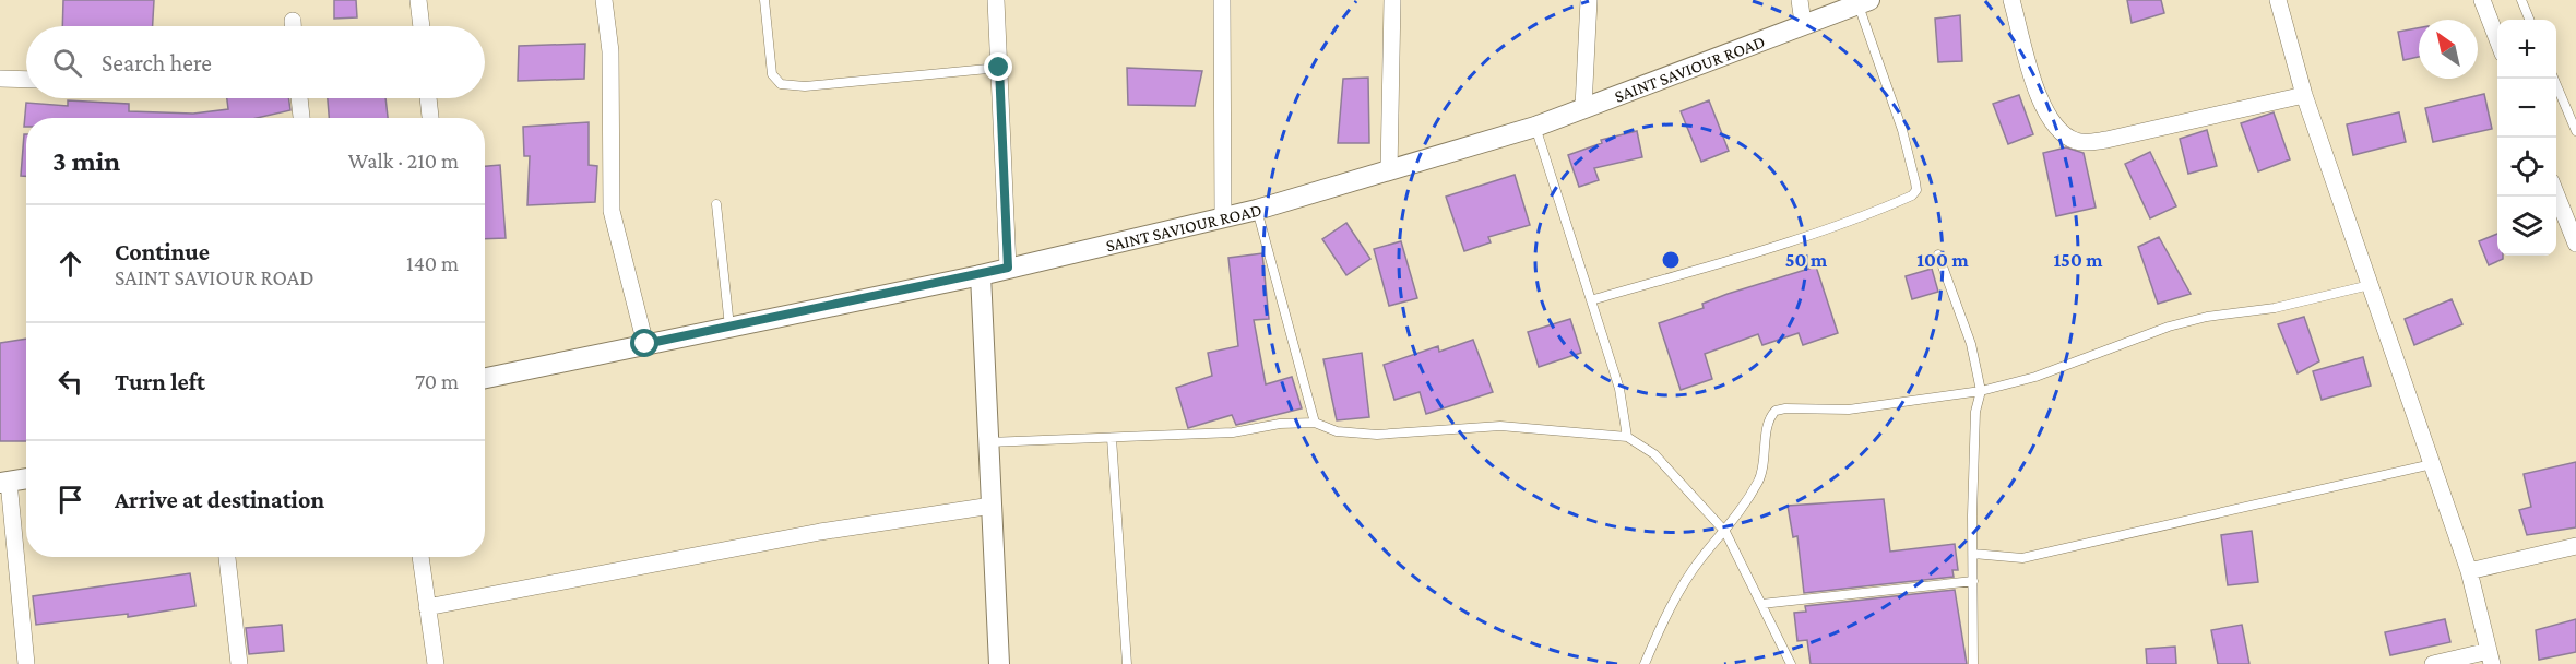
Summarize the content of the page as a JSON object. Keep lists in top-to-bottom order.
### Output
{
  "streets": {
    "street": ["SAINT SAVIOUR ROAD"]
  },
  "north": "top left",
  "page": {
    "map_buttons": ["+", "−"],
    "search": "Search here",
    "heading": ["3 min", "Walk · 210 m"],
    "list": [
      ["Continue", "SAINT SAVIOUR ROAD", "140 m"],
      ["Turn left", "70 m"],
      "Arrive at destination"
    ]
  },
  "rings": ["50 m", "100 m", "150 m"]
}
